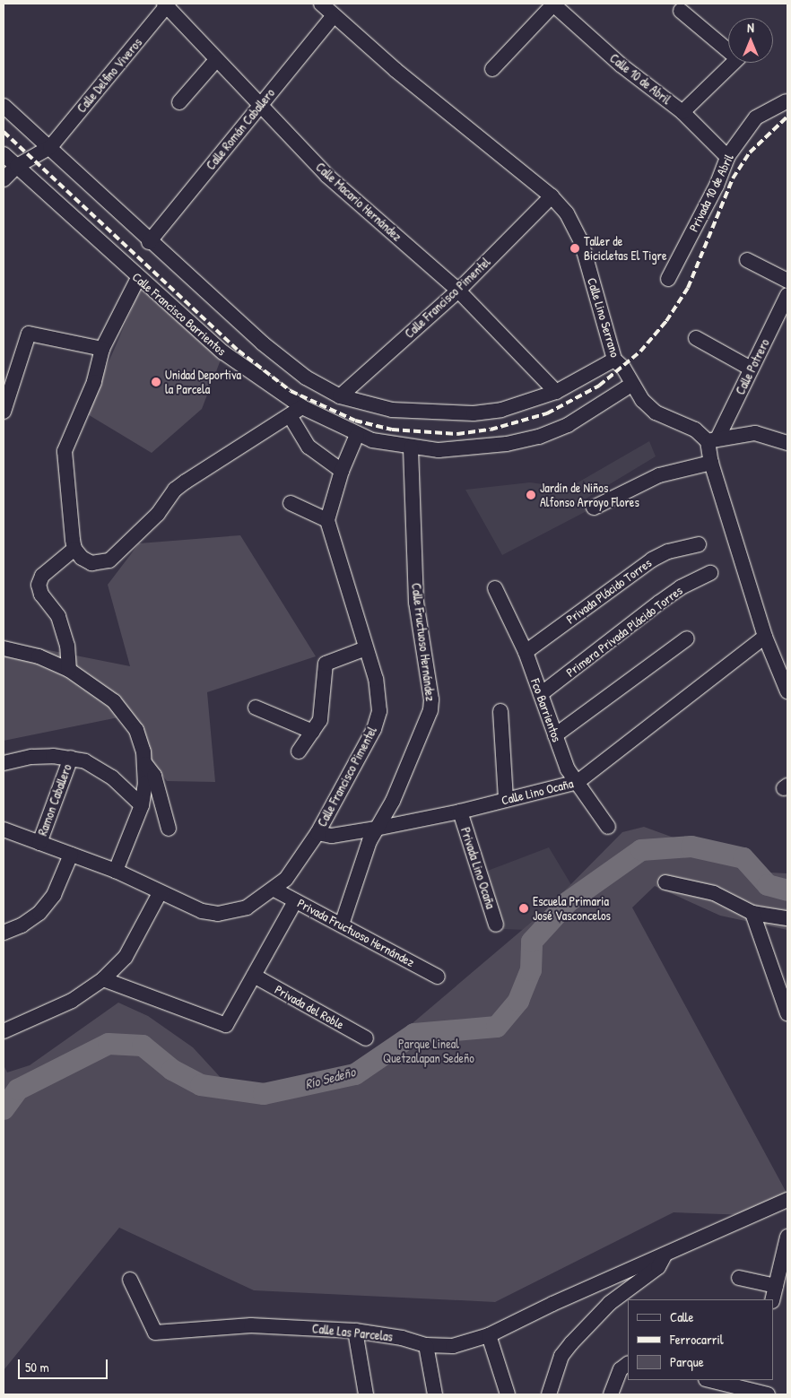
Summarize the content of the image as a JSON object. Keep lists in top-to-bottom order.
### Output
{
  "streets": {
    "street": [
      "Calle Delfino Viveros",
      "Calle 10 de Abril",
      "Calle Román Caballero",
      "Privada 10 de Abril",
      "Calle Macario Hernández",
      "Calle Francisco Pimentel",
      "Calle Francisco Barrientos",
      "Calle Lino Serrano",
      "Calle Potrero",
      "Privada Plácido Torres",
      "Primera Privada Plácido Torres",
      "Calle Fructuoso Hernández",
      "Fco Barrientos",
      "Calle Lino Ocaña",
      "Ramon Caballero",
      "Privada Lino Ocaña",
      "Privada Fructuoso Hernández",
      "Privada del Roble",
      "Calle Las Parcelas"
    ]
  },
  "crossings": [
    ["Calle Delfino Viveros", "Calle Macario Hernández"],
    ["Calle 10 de Abril", "Privada 10 de Abril"],
    ["Calle Román Caballero", "Calle Macario Hernández"],
    ["Calle Román Caballero", "Calle Lino Serrano"],
    ["Calle Macario Hernández", "Calle Francisco Pimentel"],
    ["Calle Francisco Pimentel", "Calle Lino Serrano"],
    ["Calle Francisco Pimentel", "Calle Lino Ocaña"],
    ["Calle Francisco Pimentel", "Ramon Caballero"],
    ["Calle Francisco Pimentel", "Privada Fructuoso Hernández"],
    ["Calle Francisco Barrientos", "Calle Lino Serrano"],
    ["Calle Francisco Barrientos", "Calle Fructuoso Hernández"],
    ["Calle Lino Serrano", "Calle Potrero"],
    ["Privada Plácido Torres", "Fco Barrientos"],
    ["Primera Privada Plácido Torres", "Fco Barrientos"],
    ["Calle Fructuoso Hernández", "Calle Lino Ocaña"],
    ["Calle Fructuoso Hernández", "Privada Fructuoso Hernández"],
    ["Fco Barrientos", "Calle Lino Ocaña"],
    ["Calle Lino Ocaña", "Privada Lino Ocaña"]
  ],
  "water": ["Río Sedeño"],
  "parks": ["Parque Lineal Quetzalapan Sedeño"],
  "places": [
    "Taller de Bicicletas El Tigre",
    "Unidad Deportiva la Parcela",
    "Jardín de Niños Alfonso Arroyo Flores",
    "Escuela Primaria José Vasconcelos"
  ],
  "legend": ["Calle", "Ferrocarril", "Parque"],
  "scale_bar": "50 m",
  "north": "top"
}
